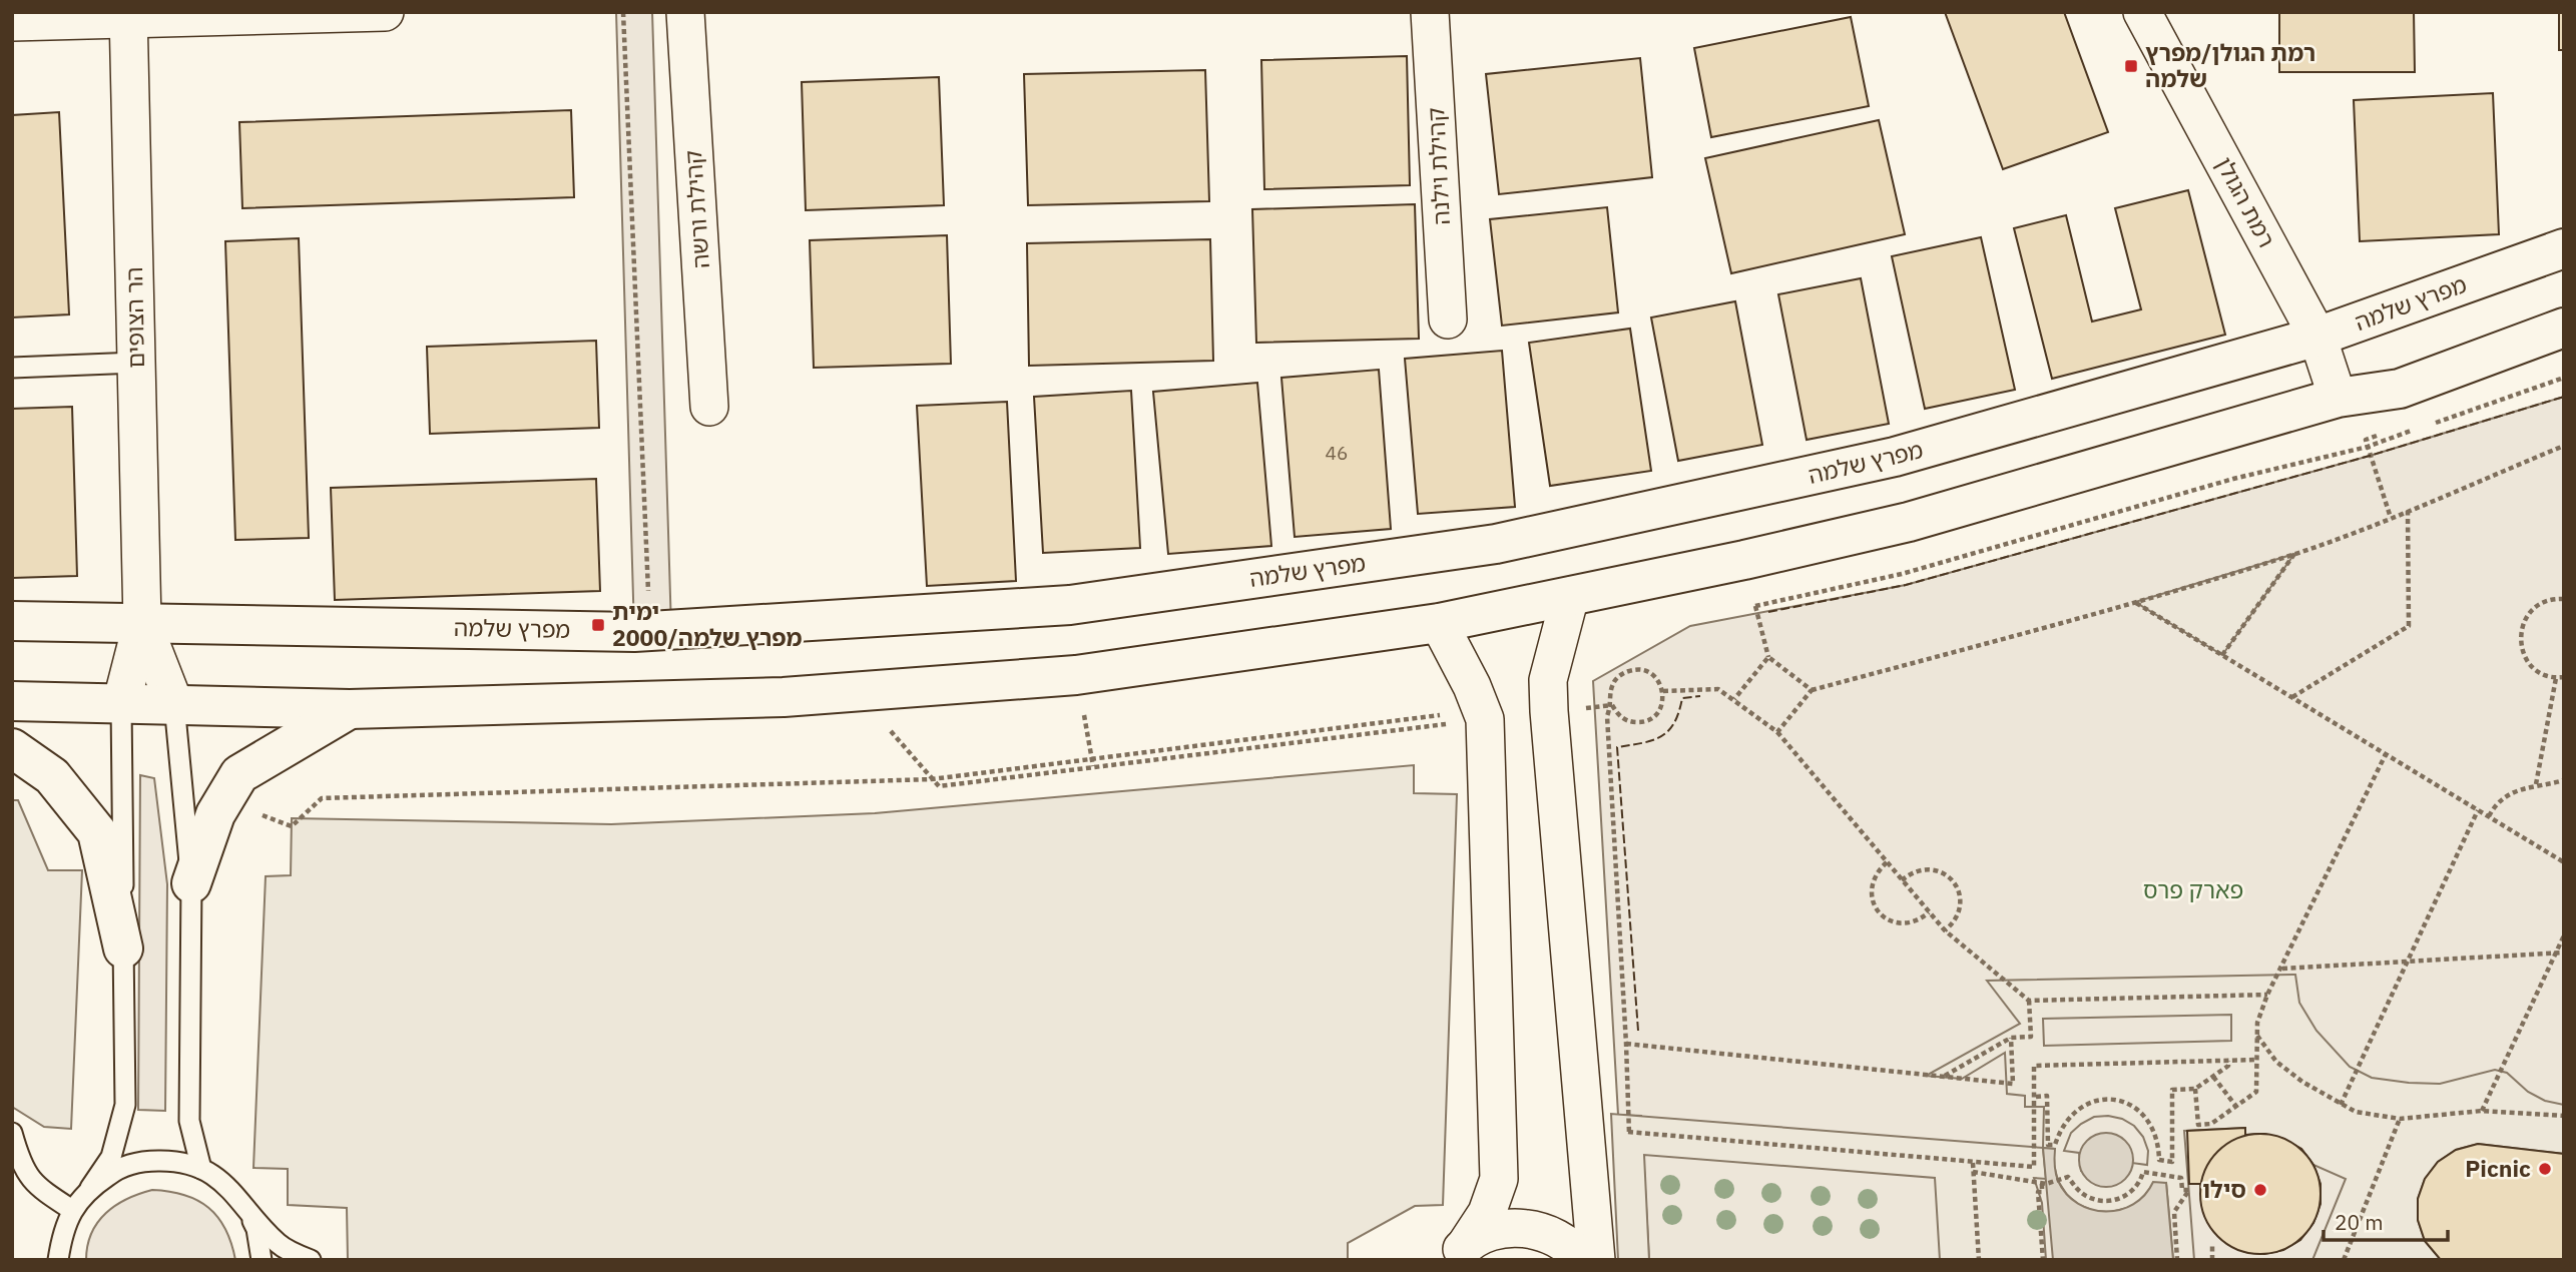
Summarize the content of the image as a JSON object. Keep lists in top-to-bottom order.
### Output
{
  "streets": {
    "street": [
      "קהילת וילנה",
      "רמת הגולן",
      "קהילת ורשה",
      "מפרץ שלמה",
      "הר הצופים"
    ]
  },
  "crossings": [
    ["רמת הגולן", "מפרץ שלמה"],
    ["מפרץ שלמה", "הר הצופים"]
  ],
  "parks": ["פארק פרס"],
  "places": {
    "transit": ["רמת הגולן/מפרץ שלמה", "ימית 2000/מפרץ שלמה"],
    "other": ["Picnic", "סילו"]
  },
  "house_numbers": ["46"],
  "scale_bar": "20 m"
}
